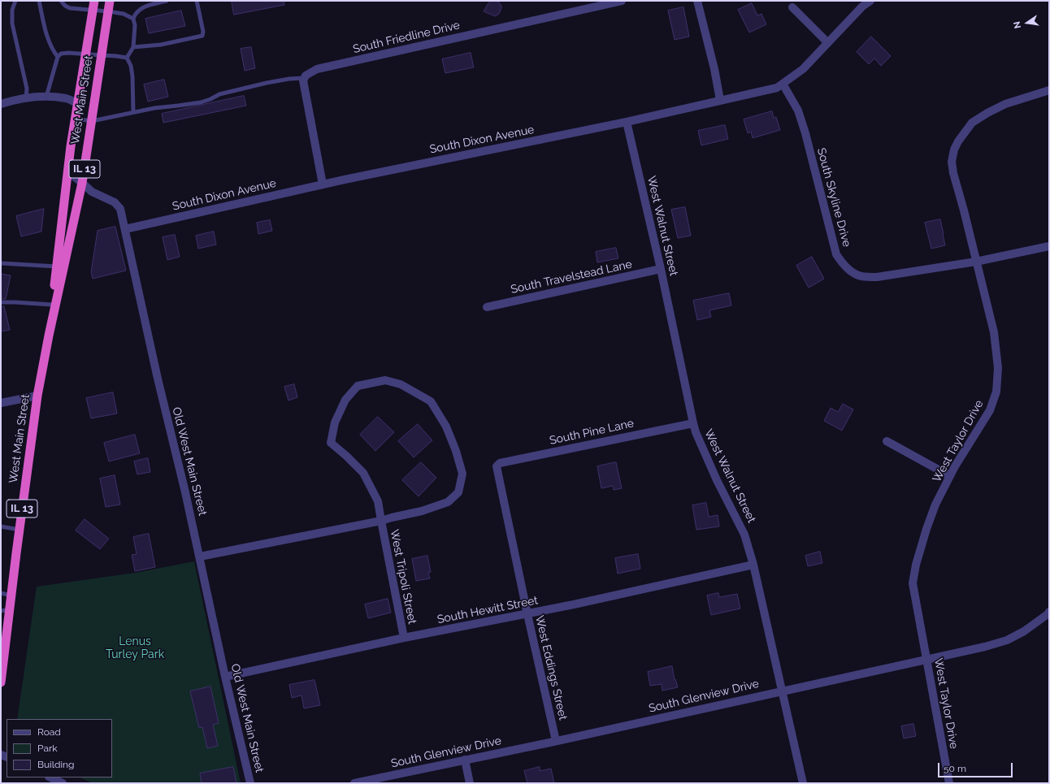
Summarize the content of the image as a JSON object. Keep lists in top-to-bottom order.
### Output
{
  "streets": {
    "highway": ["West Main Street", "IL 13"],
    "street": [
      "South Friedline Drive",
      "South Dixon Avenue",
      "South Skyline Drive",
      "West Walnut Street",
      "South Travelstead Lane",
      "South Pine Lane",
      "West Taylor Drive",
      "Old West Main Street",
      "West Tripoli Street",
      "South Hewitt Street",
      "West Eddings Street",
      "South Glenview Drive"
    ]
  },
  "crossings": [
    ["West Main Street", "Old West Main Street"],
    ["South Dixon Avenue", "South Skyline Drive"],
    ["South Dixon Avenue", "West Walnut Street"],
    ["South Dixon Avenue", "Old West Main Street"],
    ["South Skyline Drive", "West Taylor Drive"],
    ["West Walnut Street", "South Travelstead Lane"],
    ["West Walnut Street", "South Pine Lane"],
    ["West Walnut Street", "South Hewitt Street"],
    ["West Walnut Street", "South Glenview Drive"],
    ["South Pine Lane", "West Eddings Street"],
    ["West Taylor Drive", "South Glenview Drive"],
    ["Old West Main Street", "South Hewitt Street"],
    ["West Tripoli Street", "South Hewitt Street"],
    ["South Hewitt Street", "West Eddings Street"],
    ["West Eddings Street", "South Glenview Drive"]
  ],
  "parks": ["Lenus Turley Park"],
  "legend": ["Road", "Park", "Building"],
  "scale_bar": "50 m",
  "north": "left"
}
